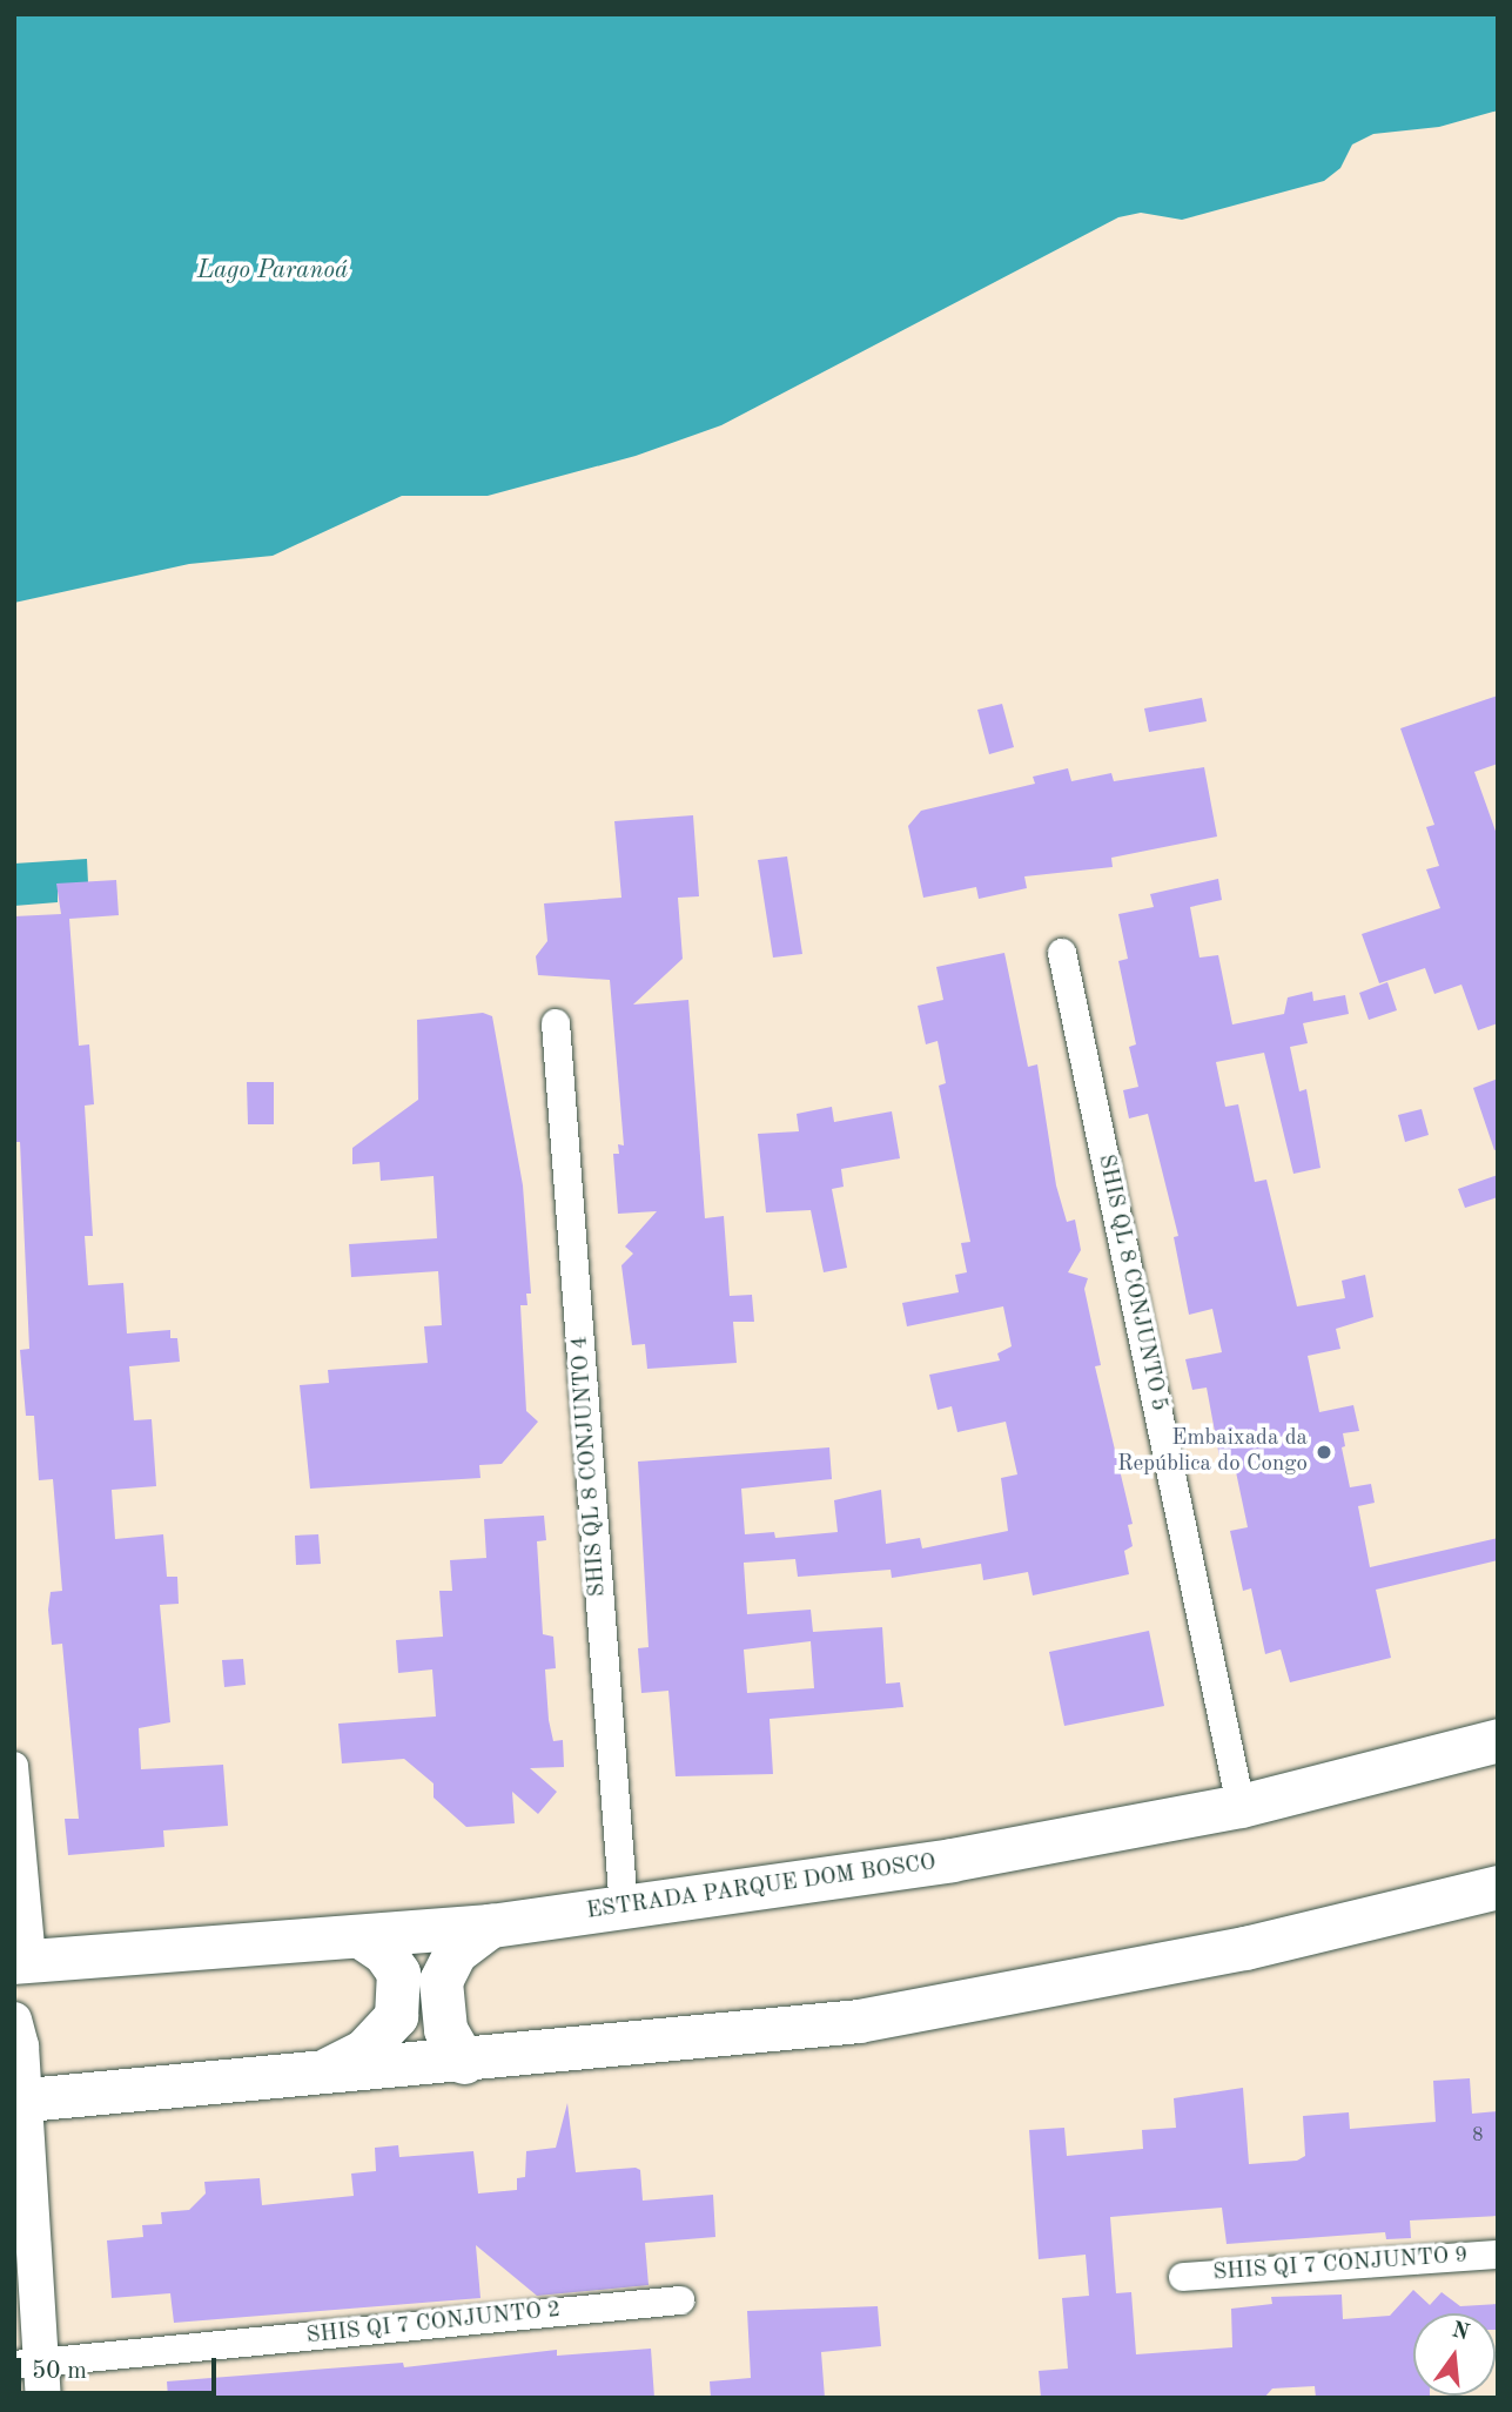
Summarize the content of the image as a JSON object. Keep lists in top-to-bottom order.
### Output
{
  "streets": {
    "main road": ["ESTRADA PARQUE DOM BOSCO"],
    "street": [
      "SHIS QL 8 CONJUNTO 5",
      "SHIS QL 8 CONJUNTO 4",
      "SHIS QI 7 CONJUNTO 9",
      "SHIS QI 7 CONJUNTO 2"
    ]
  },
  "crossings": [
    ["SHIS QL 8 CONJUNTO 5", "ESTRADA PARQUE DOM BOSCO"],
    ["SHIS QL 8 CONJUNTO 4", "ESTRADA PARQUE DOM BOSCO"]
  ],
  "water": ["Lago Paranoá"],
  "places": ["Embaixada da República do Congo"],
  "house_numbers": ["8"],
  "scale_bar": "50 m",
  "north": "top"
}
